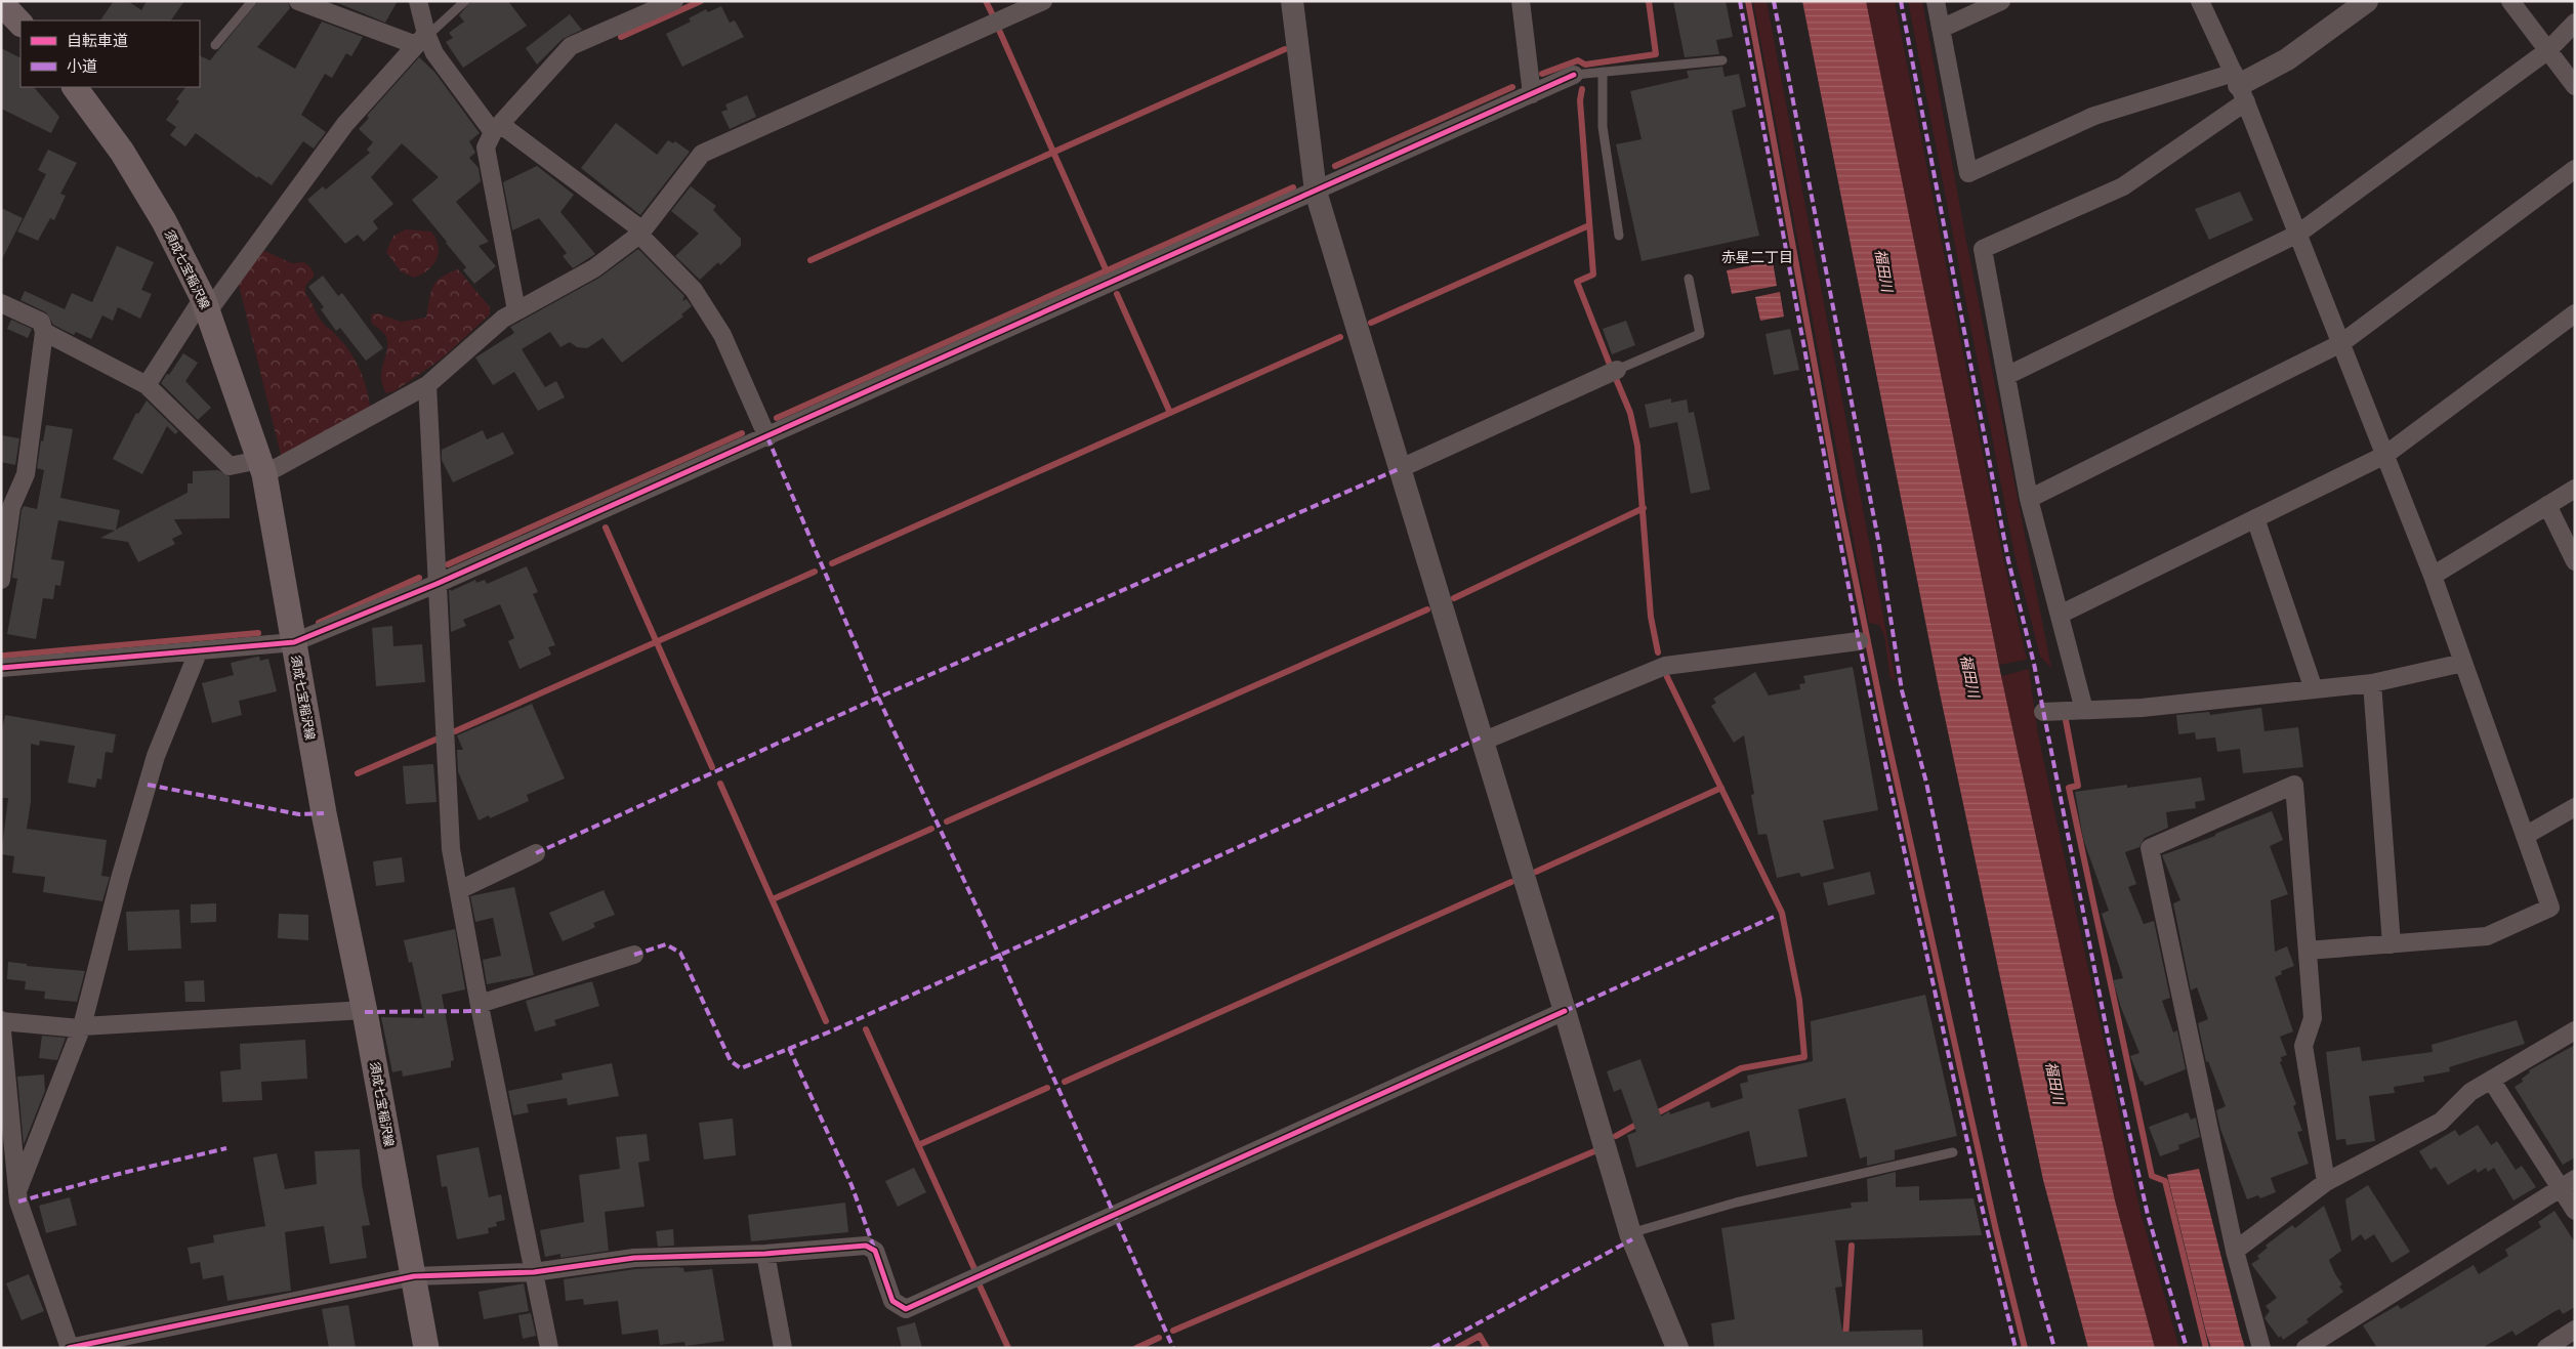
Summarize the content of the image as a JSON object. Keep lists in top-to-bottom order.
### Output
{
  "streets": {
    "main road": ["須成七宝稲沢線"]
  },
  "districts": ["赤星二丁目"],
  "water": ["福田川"],
  "legend": ["自転車道", "小道"]
}
